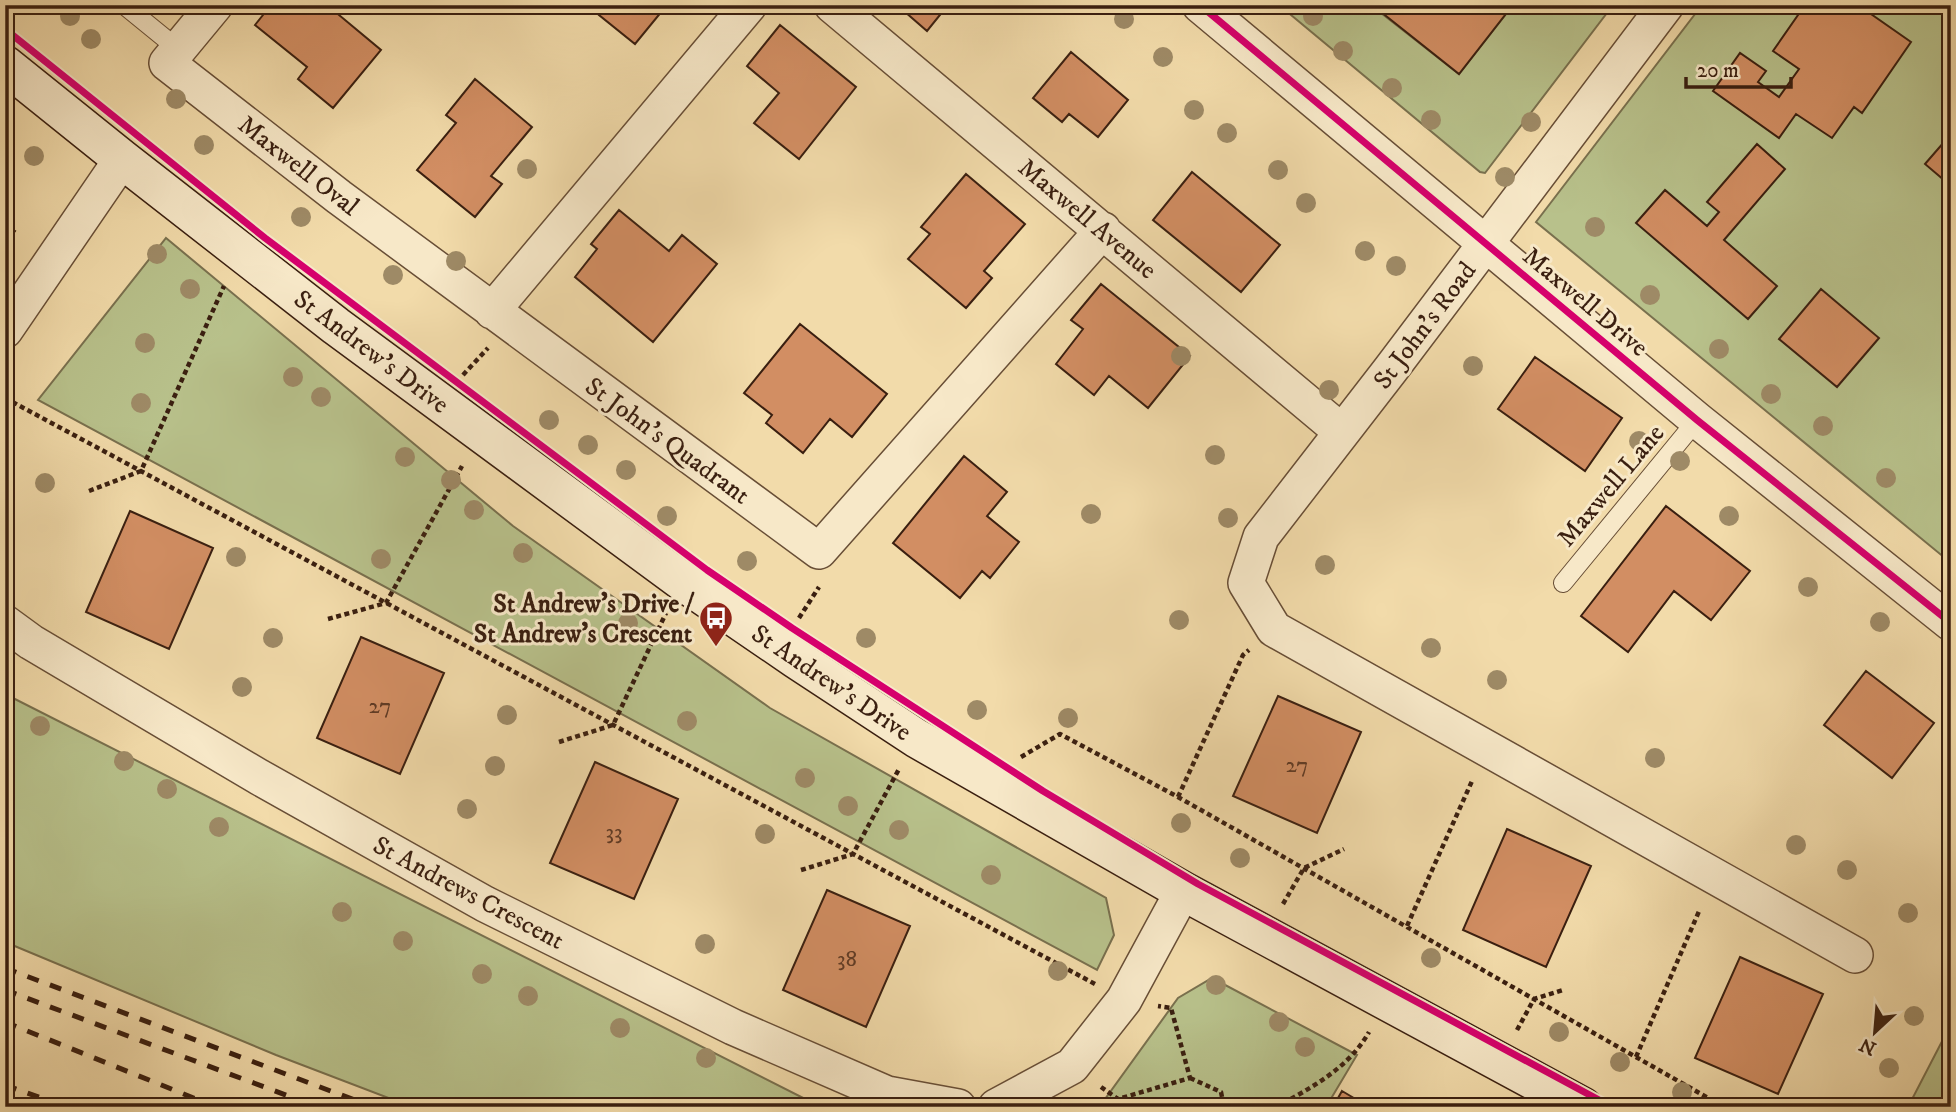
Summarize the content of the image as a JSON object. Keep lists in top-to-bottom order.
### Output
{
  "streets": {
    "street": [
      "Maxwell Oval",
      "Maxwell Avenue",
      "Maxwell Drive",
      "St John's Road",
      "St Andrew's Drive",
      "St John's Quadrant",
      "St Andrews Crescent"
    ],
    "lane": ["Maxwell Lane"]
  },
  "crossings": [
    ["Maxwell Oval", "St John's Quadrant"],
    ["Maxwell Avenue", "St John's Road"],
    ["Maxwell Drive", "St John's Road"],
    ["Maxwell Drive", "Maxwell Lane"]
  ],
  "places": {
    "bus stop": ["St Andrew's Drive / St Andrew's Crescent"]
  },
  "house_numbers": [
    "27",
    "27",
    "33",
    "38"
  ],
  "scale_bar": "20 m",
  "north": "bottom left"
}
